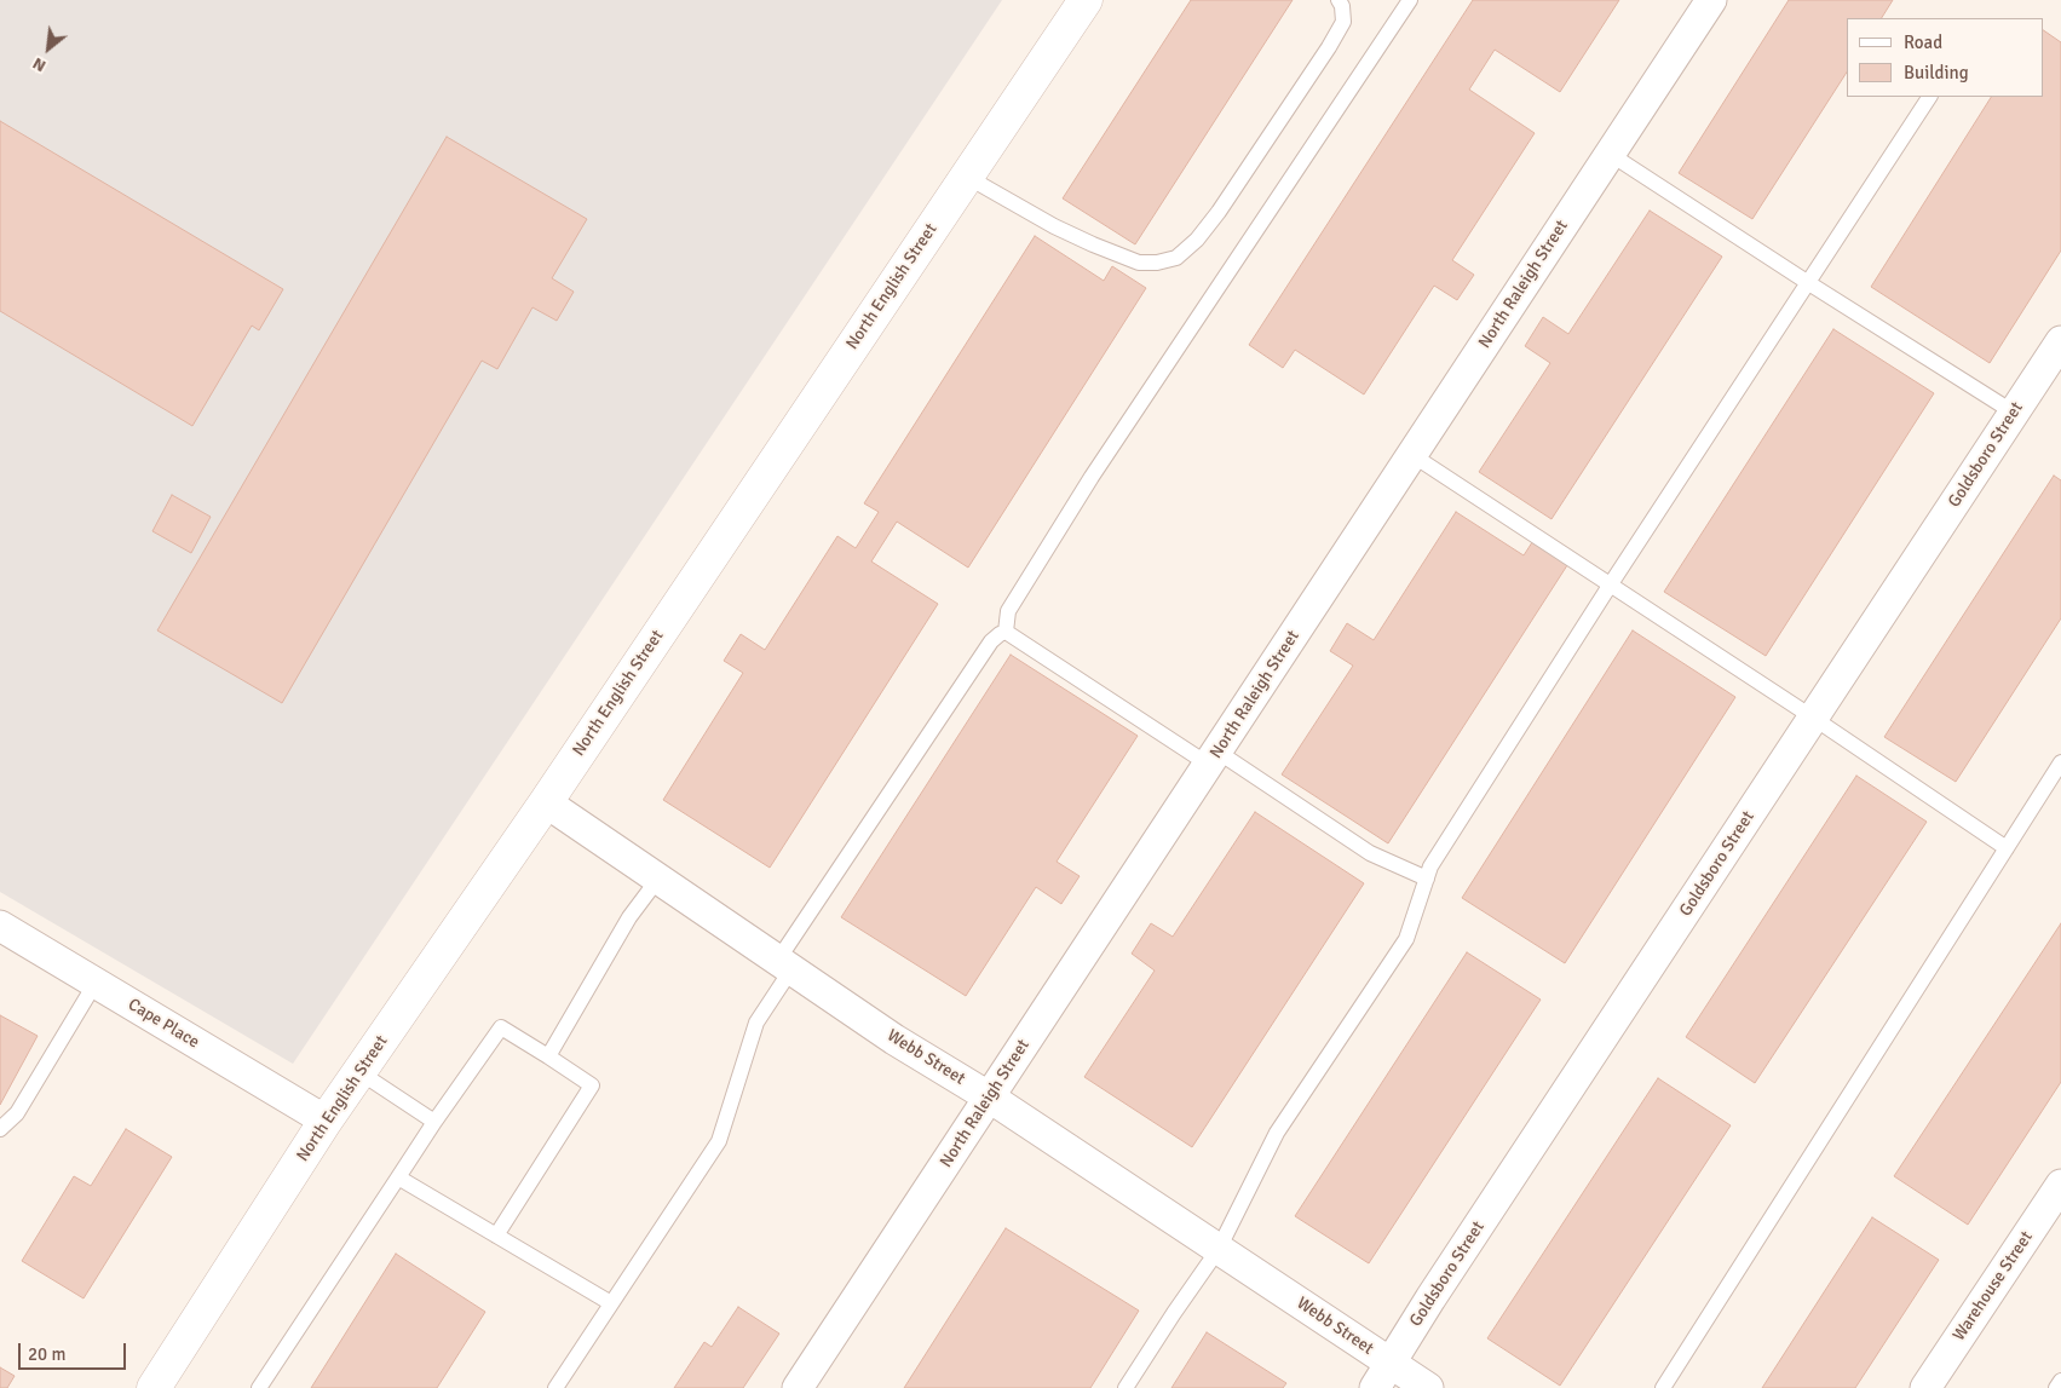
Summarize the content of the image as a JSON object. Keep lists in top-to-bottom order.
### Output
{
  "streets": {
    "street": [
      "North Raleigh Street",
      "North English Street",
      "Goldsboro Street",
      "Cape Place",
      "Webb Street",
      "Warehouse Street"
    ]
  },
  "crossings": [
    ["North Raleigh Street", "Webb Street"],
    ["North English Street", "Cape Place"],
    ["North English Street", "Webb Street"],
    ["Goldsboro Street", "Webb Street"]
  ],
  "legend": ["Road", "Building"],
  "scale_bar": "20 m",
  "north": "bottom left"
}
